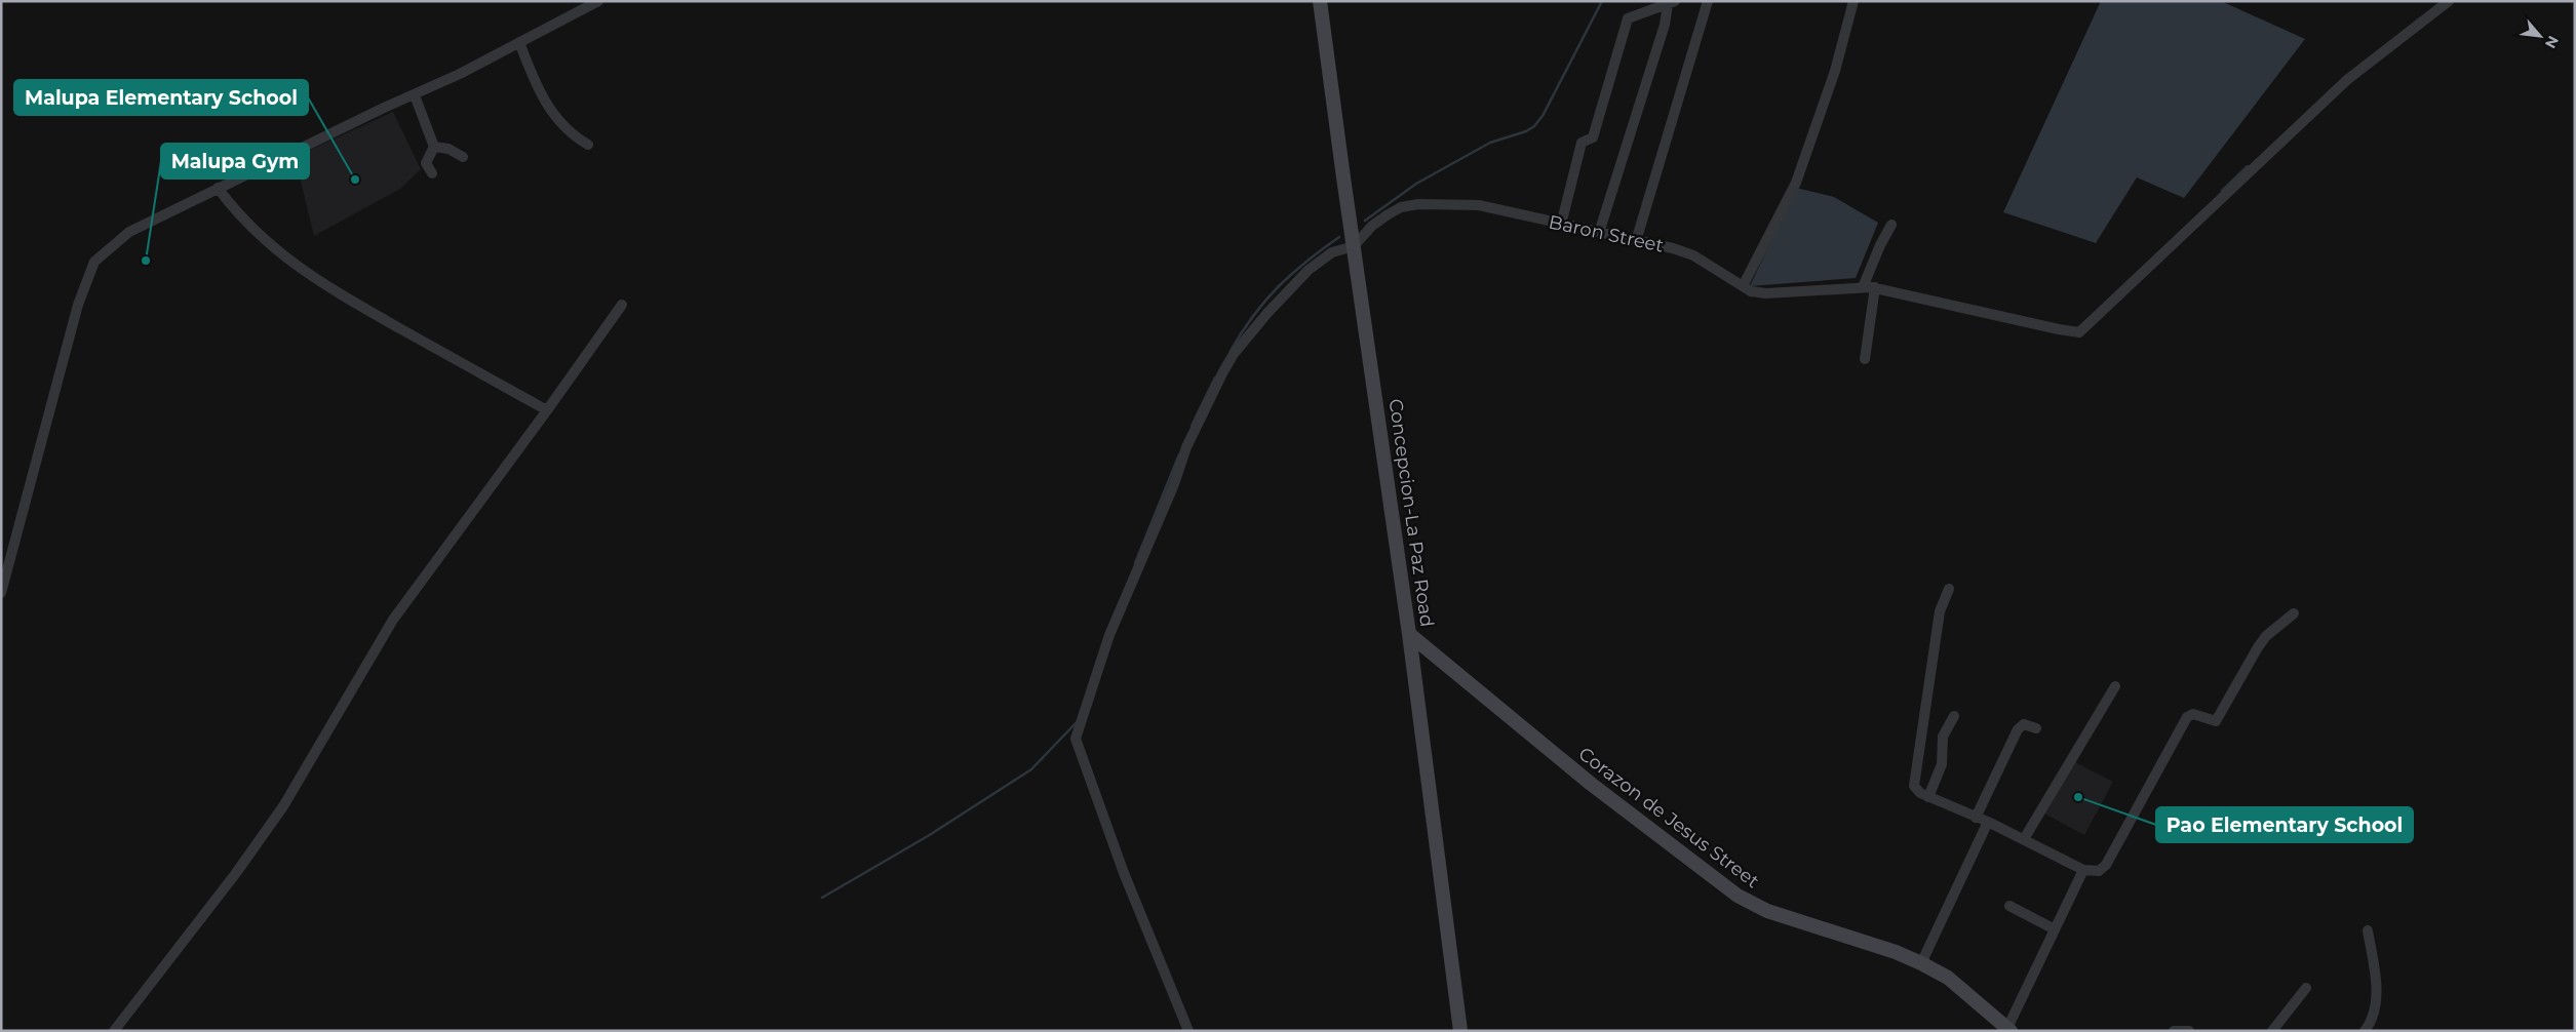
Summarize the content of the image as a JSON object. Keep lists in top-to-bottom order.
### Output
{
  "streets": {
    "main road": ["Concepcion-La Paz Road", "Corazon de Jesus Street"],
    "street": ["Baron Street"]
  },
  "crossings": [
    ["Baron Street", "Concepcion-La Paz Road"],
    ["Concepcion-La Paz Road", "Corazon de Jesus Street"]
  ],
  "places": ["Malupa Elementary School", "Malupa Gym", "Pao Elementary School"],
  "north": "bottom right"
}
